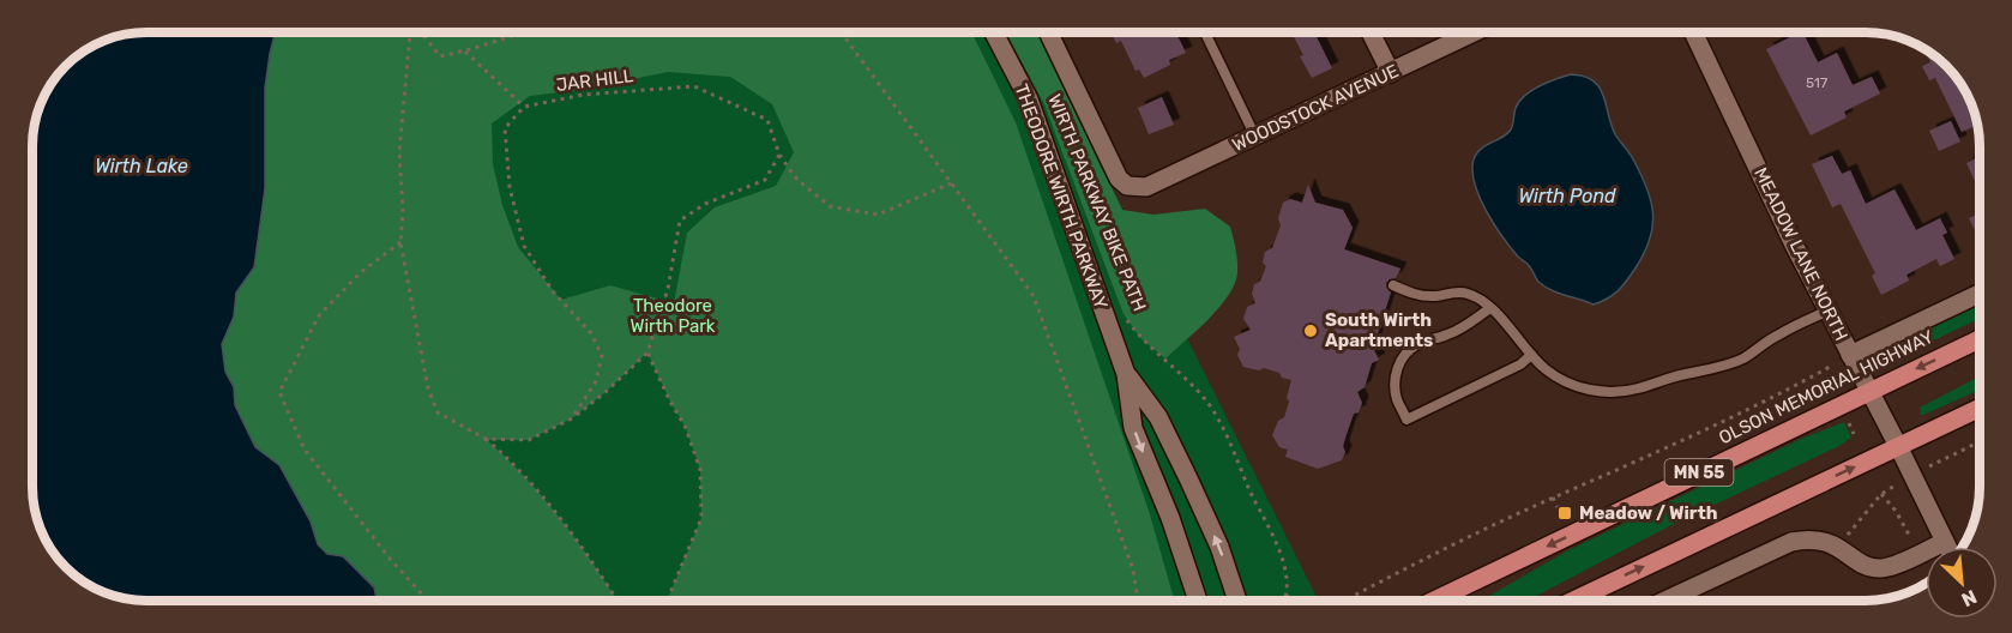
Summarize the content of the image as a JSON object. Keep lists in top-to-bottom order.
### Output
{
  "streets": {
    "main road": ["OLSON MEMORIAL HIGHWAY", "MN 55"],
    "street": ["WOODSTOCK AVENUE", "THEODORE WIRTH PARKWAY", "MEADOW LANE NORTH"],
    "path": ["JAR HILL", "WIRTH PARKWAY BIKE PATH"]
  },
  "crossings": [
    ["MEADOW LANE NORTH", "OLSON MEMORIAL HIGHWAY"]
  ],
  "water": ["Wirth Lake", "Wirth Pond"],
  "parks": ["Theodore Wirth Park"],
  "places": {
    "other": ["South Wirth Apartments"],
    "transit": ["Meadow / Wirth"]
  },
  "house_numbers": ["517"],
  "north": "bottom right"
}
